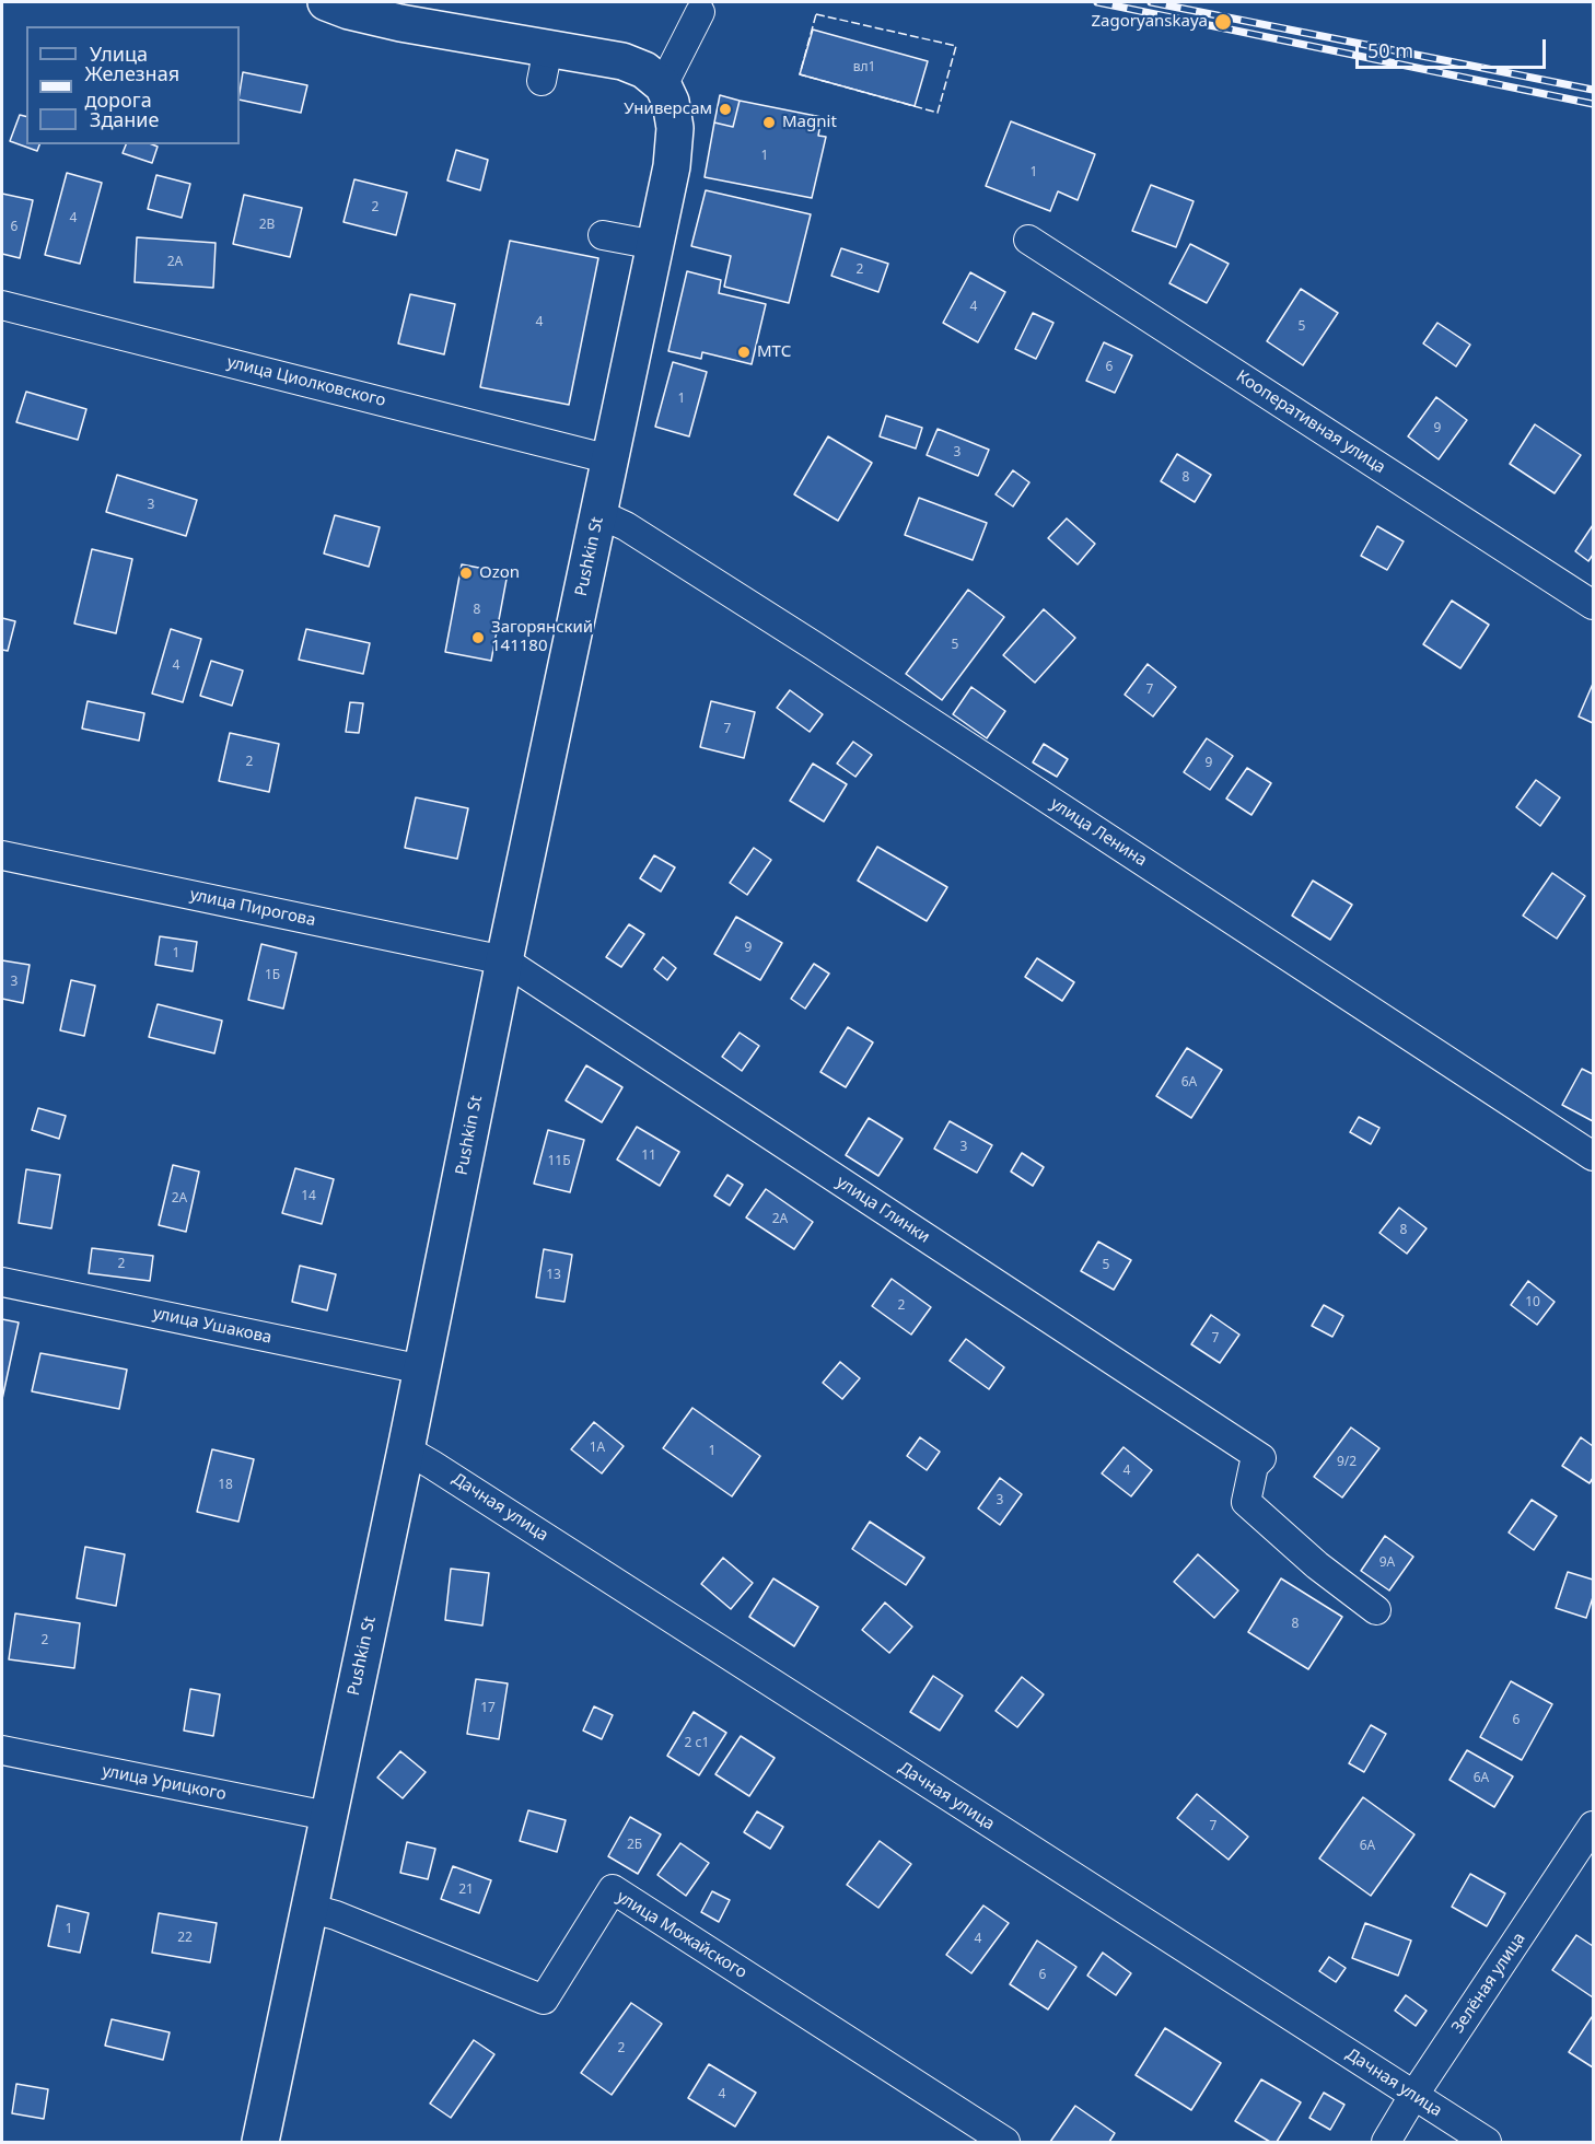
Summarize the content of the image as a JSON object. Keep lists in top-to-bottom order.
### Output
{
  "streets": {
    "main road": ["Pushkin St"],
    "street": [
      "улица Циолковского",
      "Кооперативная улица",
      "улица Ленина",
      "улица Пирогова",
      "улица Глинки",
      "улица Ушакова",
      "Дачная улица",
      "улица Урицкого",
      "улица Можайского",
      "Зелёная улица"
    ]
  },
  "crossings": [
    ["улица Циолковского", "Pushkin St"],
    ["Pushkin St", "улица Ленина"],
    ["Pushkin St", "улица Пирогова"],
    ["Pushkin St", "улица Глинки"],
    ["Pushkin St", "улица Ушакова"],
    ["Pushkin St", "Дачная улица"],
    ["Pushkin St", "улица Урицкого"],
    ["Pushkin St", "улица Можайского"],
    ["улица Пирогова", "улица Глинки"],
    ["Дачная улица", "Зелёная улица"]
  ],
  "places": [
    "Zagoryanskaya",
    "Универсам",
    "Magnit",
    "МТС",
    "Ozon",
    "Загорянский 141180"
  ],
  "house_numbers": [
    "вл1",
    "1",
    "1",
    "2",
    "4",
    "2В",
    "6",
    "2А",
    "2",
    "4",
    "4",
    "5",
    "6",
    "1",
    "9",
    "3",
    "8",
    "3",
    "8",
    "5",
    "4",
    "7",
    "7",
    "2",
    "9",
    "9",
    "1",
    "1Б",
    "3",
    "6А",
    "3",
    "11",
    "11Б",
    "14",
    "2А",
    "2А",
    "8",
    "2",
    "5",
    "13",
    "10",
    "2",
    "7",
    "1А",
    "1",
    "9/2",
    "4",
    "18",
    "3",
    "9А",
    "8",
    "2",
    "17",
    "6",
    "2 с1",
    "6А",
    "7",
    "2Б",
    "6А",
    "21",
    "1",
    "22",
    "4",
    "6",
    "2",
    "4"
  ],
  "legend": ["Улица", "Железная дорога", "Здание"],
  "scale_bar": "50 m"
}
